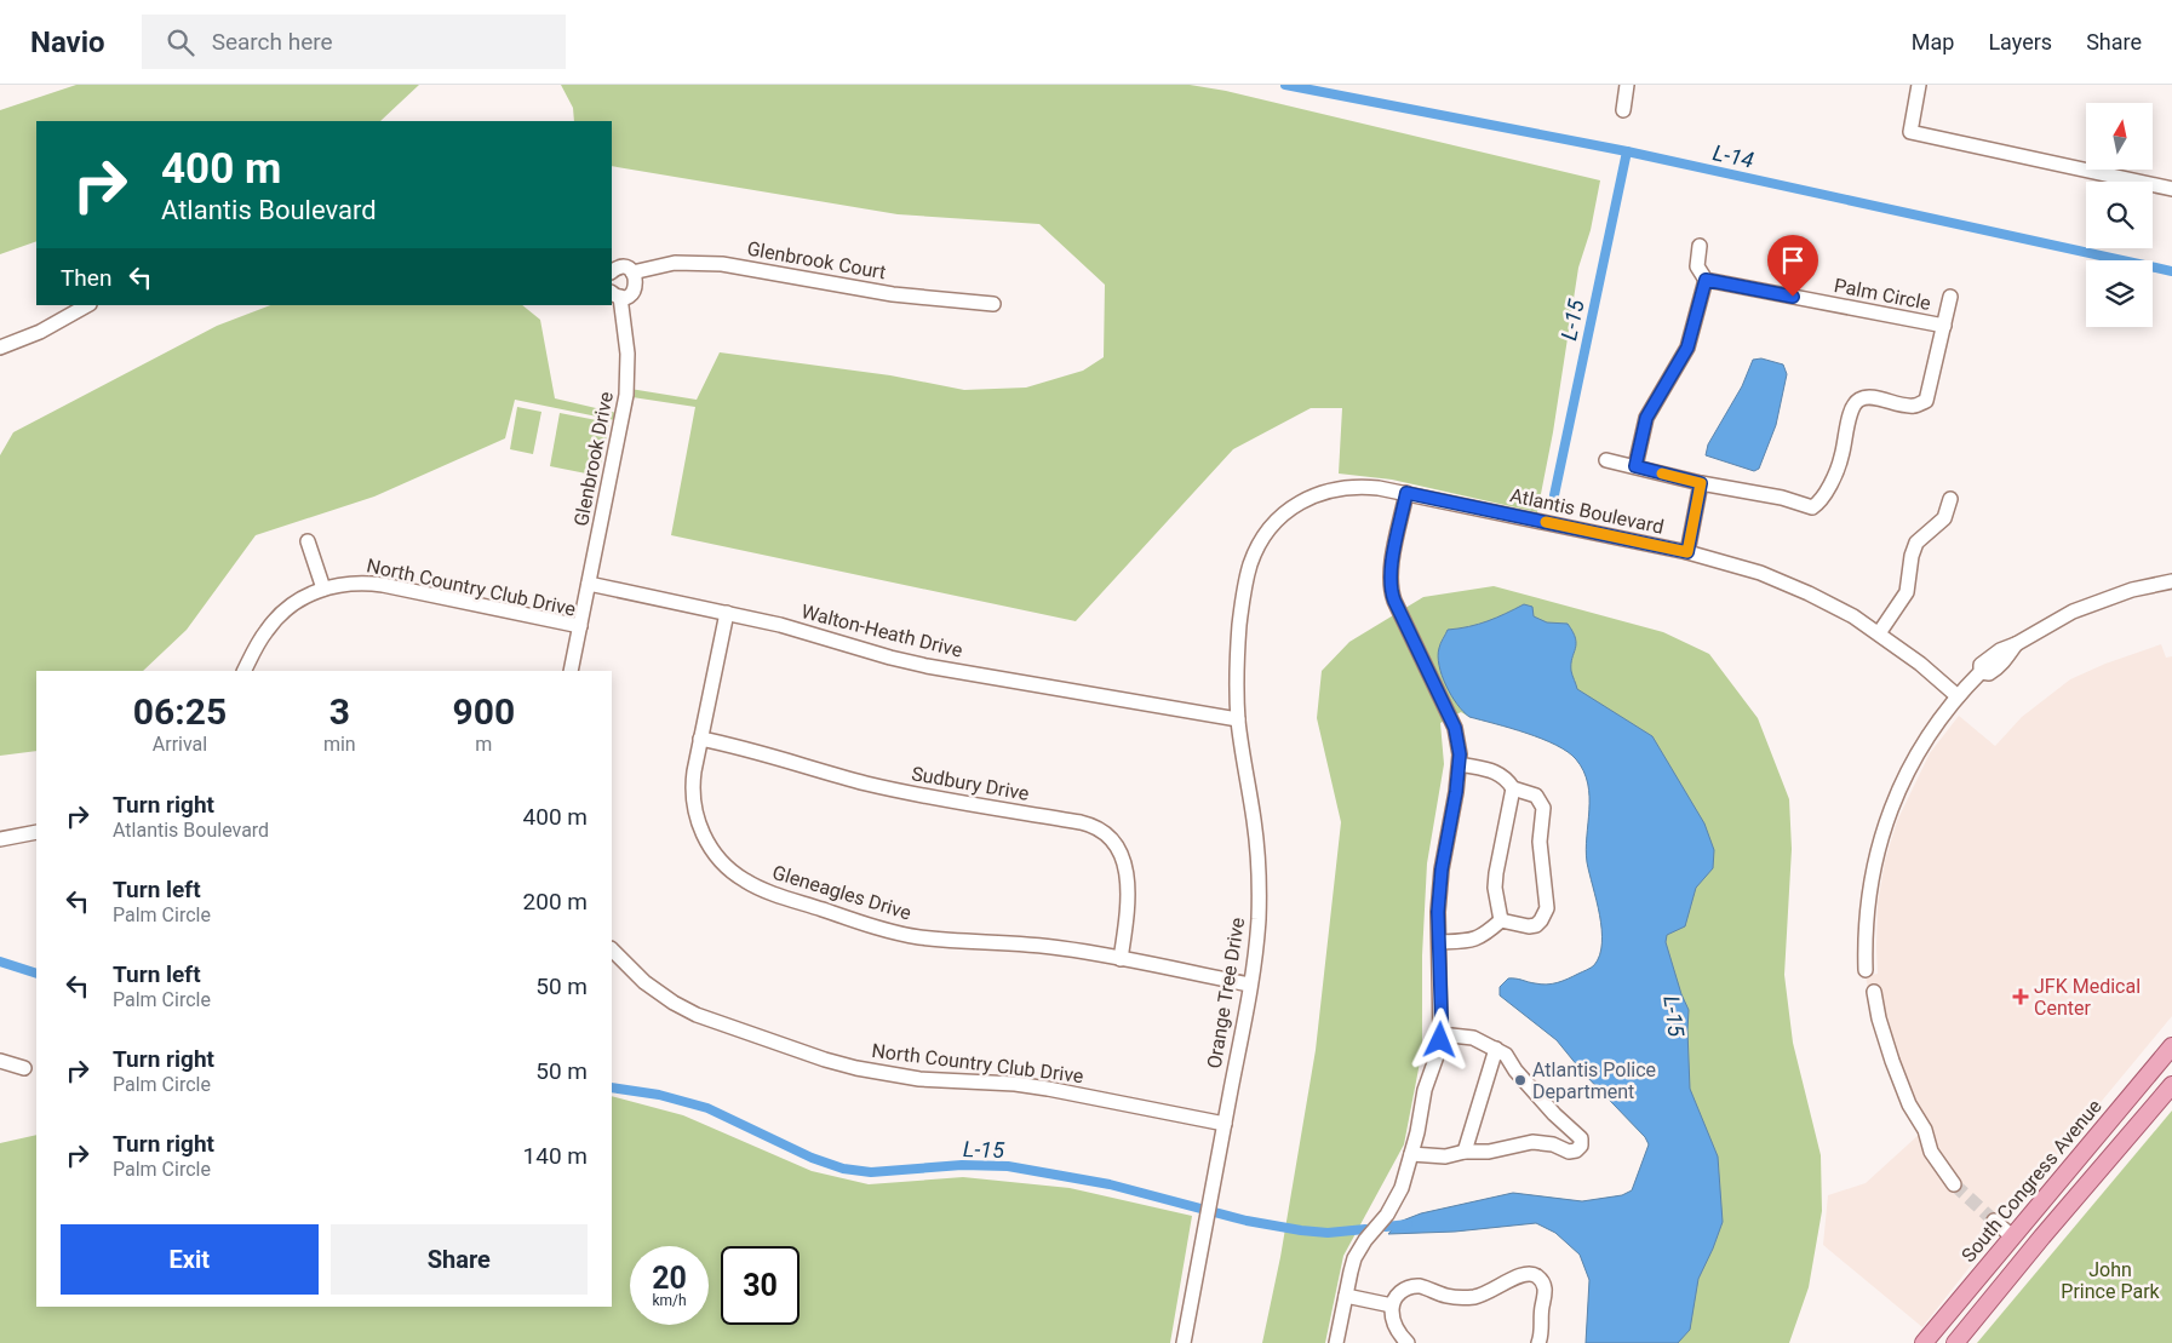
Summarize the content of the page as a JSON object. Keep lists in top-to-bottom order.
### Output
{
  "streets": {
    "main road": ["South Congress Avenue"],
    "street": [
      "Glenbrook Court",
      "Palm Circle",
      "Glenbrook Drive",
      "Atlantis Boulevard",
      "North Country Club Drive",
      "Walton-Heath Drive",
      "Sudbury Drive",
      "Gleneagles Drive",
      "Orange Tree Drive"
    ]
  },
  "crossings": [
    ["Glenbrook Court", "Glenbrook Drive"],
    ["Glenbrook Drive", "North Country Club Drive"],
    ["Glenbrook Drive", "Walton-Heath Drive"],
    ["Atlantis Boulevard", "Orange Tree Drive"],
    ["North Country Club Drive", "Orange Tree Drive"],
    ["Walton-Heath Drive", "Gleneagles Drive"],
    ["Walton-Heath Drive", "Orange Tree Drive"],
    ["Sudbury Drive", "Gleneagles Drive"],
    ["Gleneagles Drive", "Orange Tree Drive"]
  ],
  "water": ["L-14", "L-15"],
  "parks": ["John Prince Park"],
  "places": {
    "health": ["JFK Medical Center"],
    "other": ["Atlantis Police Department"]
  },
  "north": "top",
  "page": {
    "header": "Navio",
    "search": "Search here",
    "nav": ["Map", "Layers", "Share"],
    "turn": ["400 m", "Atlantis Boulevard"],
    "then": "Then",
    "eta": [
      "06:25",
      "Arrival",
      "3",
      "min",
      "900",
      "m"
    ],
    "list": [
      {
        "name": "Turn right",
        "note": "Atlantis Boulevard",
        "value": "400 m"
      },
      {
        "name": "Turn left",
        "note": "Palm Circle",
        "value": "200 m"
      },
      {
        "name": "Turn left",
        "note": "Palm Circle",
        "value": "50 m"
      },
      {
        "name": "Turn right",
        "note": "Palm Circle",
        "value": "50 m"
      },
      {
        "name": "Turn right",
        "note": "Palm Circle",
        "value": "140 m"
      }
    ],
    "buttons": ["Exit", "Share"],
    "speed": "20 km/h",
    "limit": "30"
  }
}
